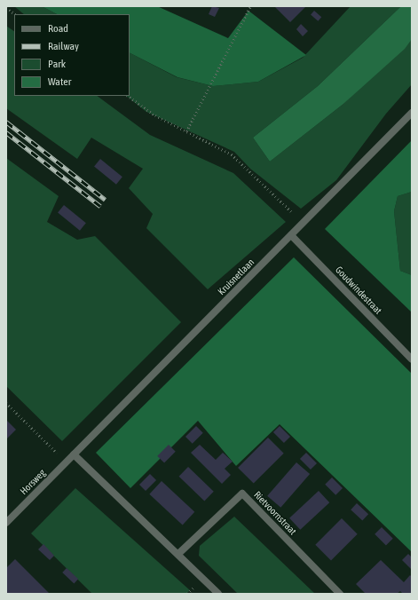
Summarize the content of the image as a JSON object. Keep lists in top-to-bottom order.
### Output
{
  "streets": {
    "street": [
      "Kruisnetlaan",
      "Goudwindestraat",
      "Horsweg",
      "Rietvoornstraat"
    ]
  },
  "crossings": [
    ["Kruisnetlaan", "Goudwindestraat"],
    ["Kruisnetlaan", "Horsweg"]
  ],
  "legend": [
    "Road",
    "Railway",
    "Park",
    "Water"
  ]
}
